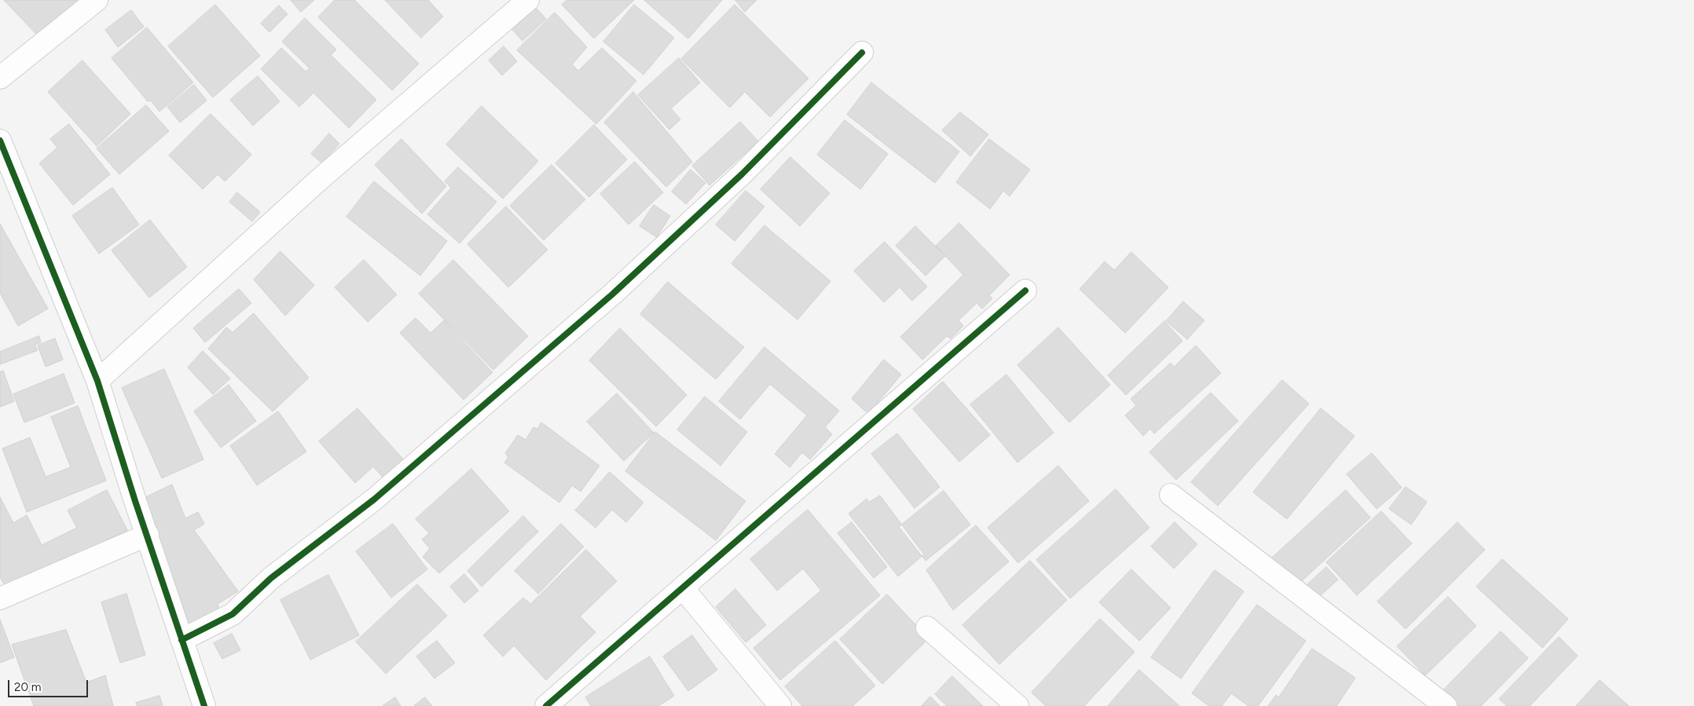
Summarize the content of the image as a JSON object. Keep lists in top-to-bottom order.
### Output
{
  "scale_bar": "20 m"
}
